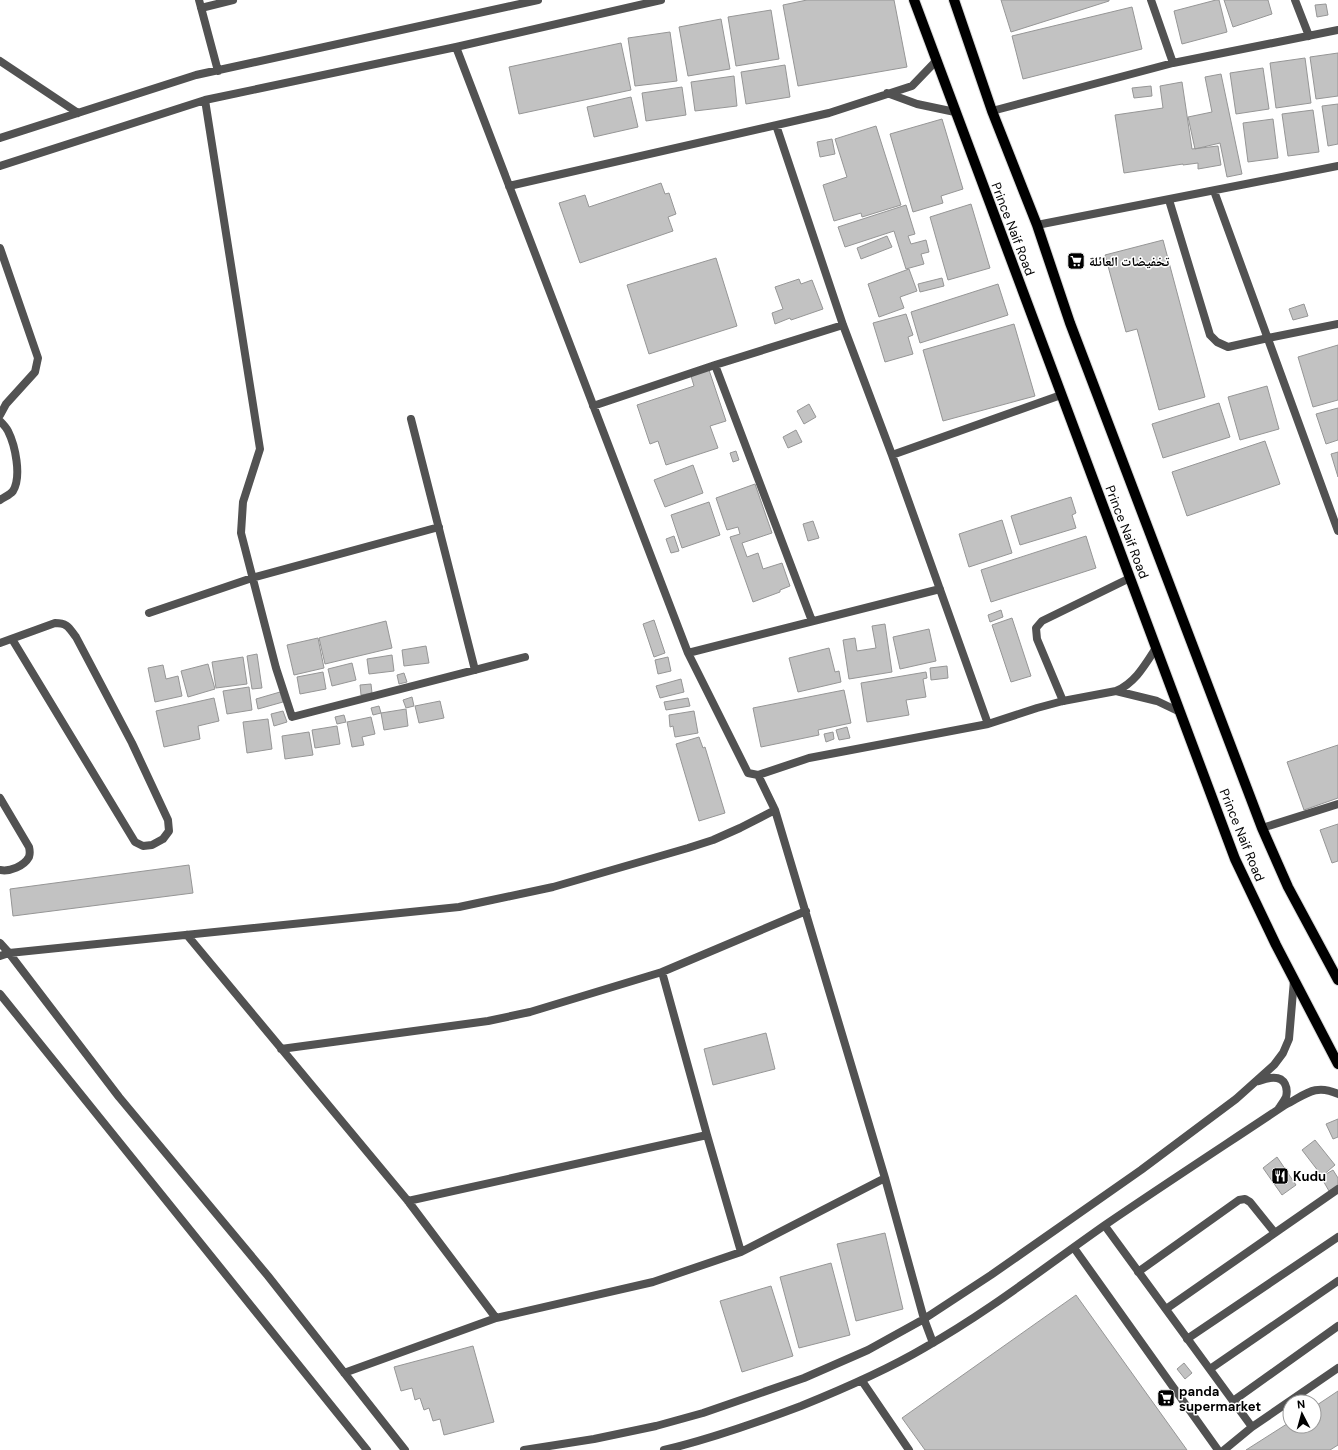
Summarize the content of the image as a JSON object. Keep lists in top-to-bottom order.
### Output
{
  "streets": {
    "main road": ["Prince Naif Road"]
  },
  "places": {
    "supermarket": ["تخفيضات العائلة", "panda supermarket"],
    "restaurant": ["Kudu"]
  },
  "north": "top"
}
